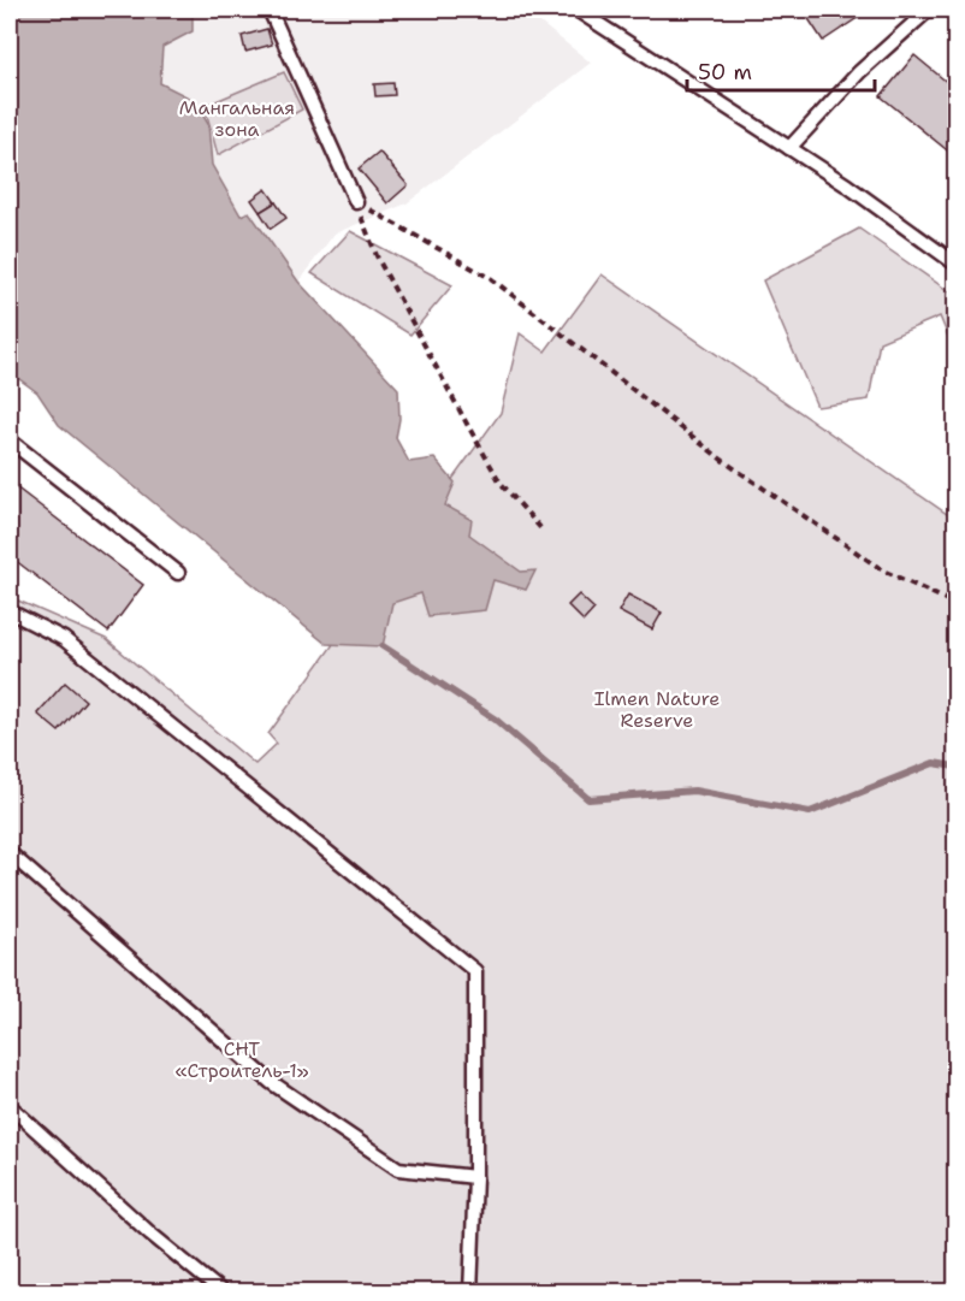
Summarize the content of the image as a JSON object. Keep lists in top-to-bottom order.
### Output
{
  "parks": ["Мангальная зона", "Ilmen Nature Reserve", "СНТ «Строитель-1»"],
  "scale_bar": "50 m"
}
